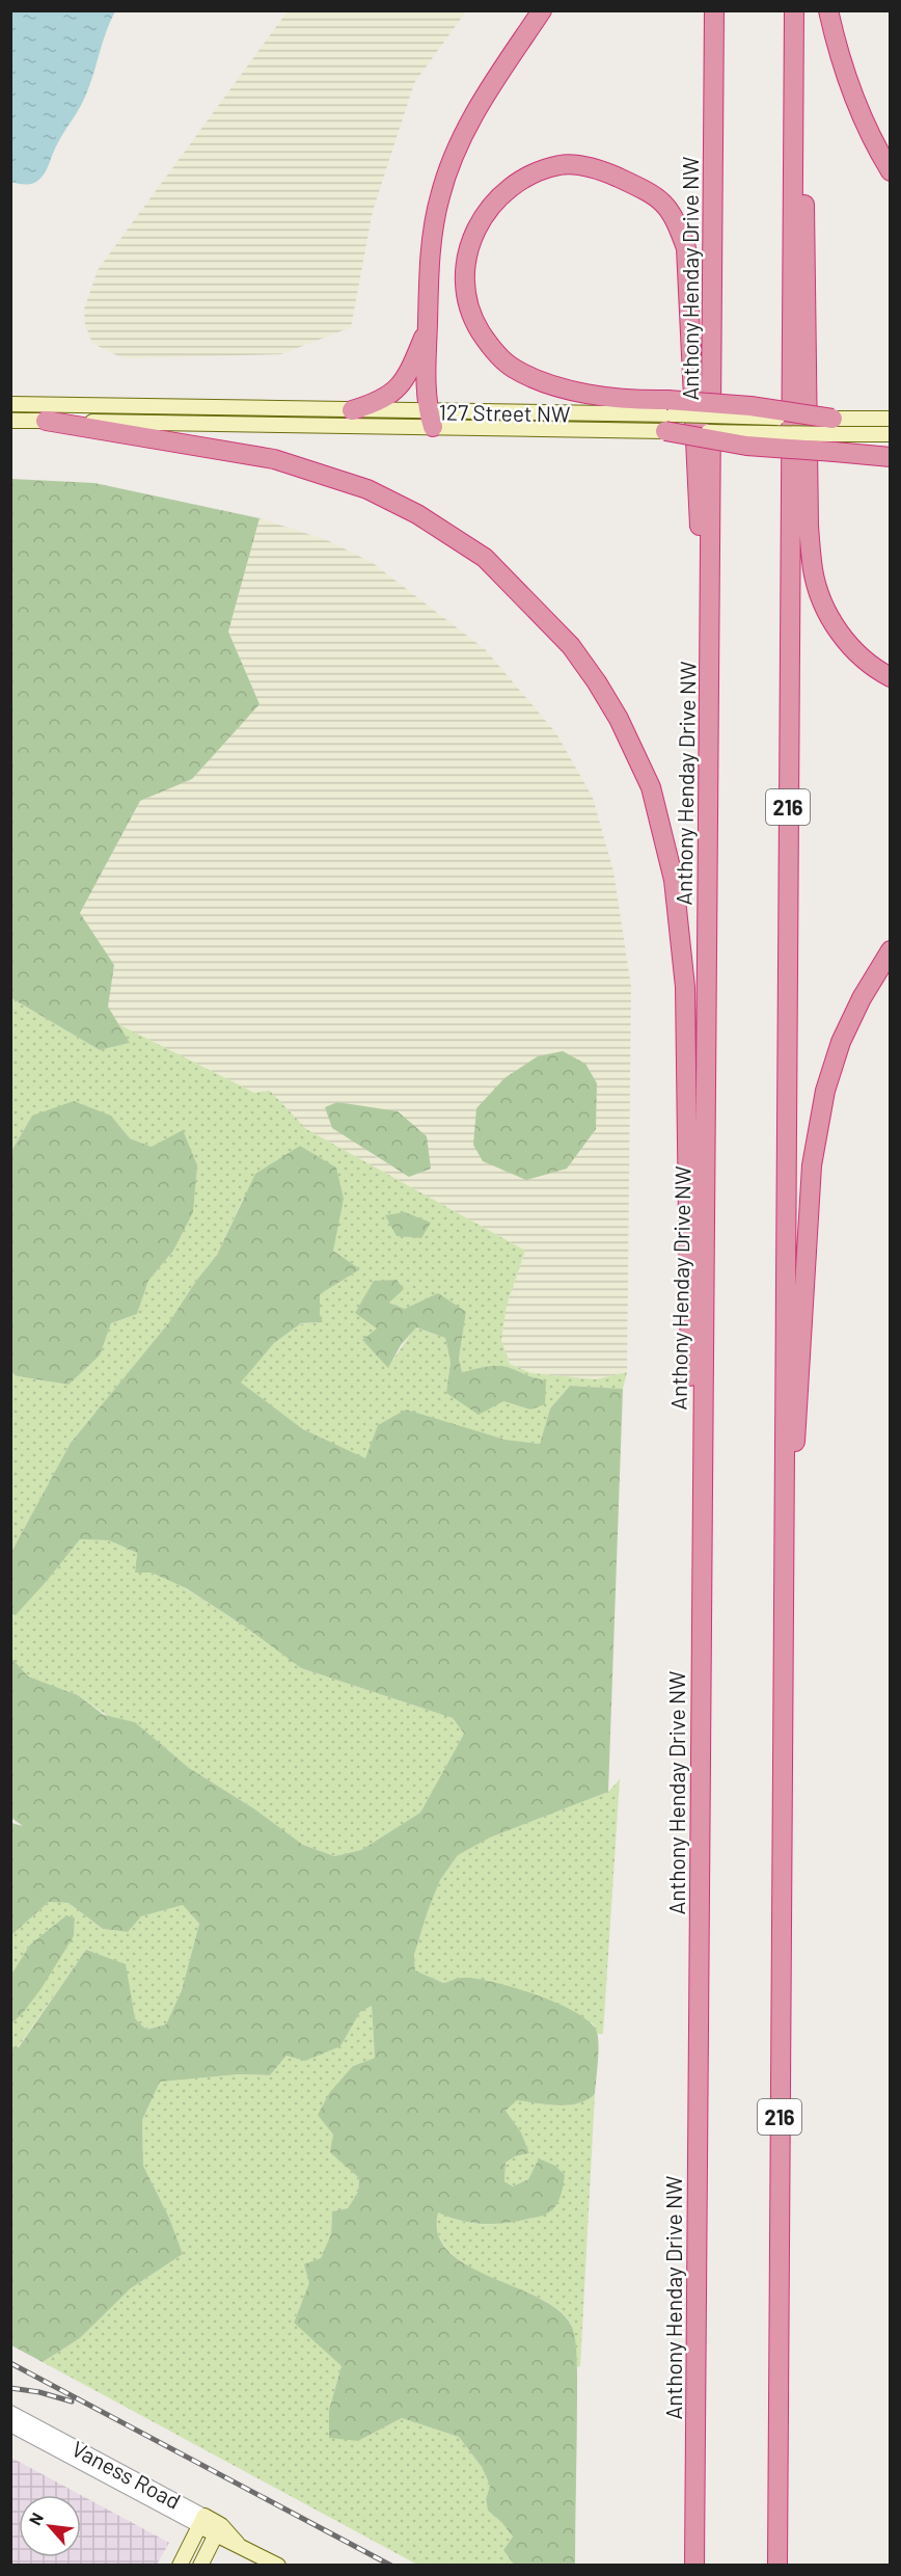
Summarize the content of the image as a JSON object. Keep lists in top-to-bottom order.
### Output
{
  "streets": {
    "highway": ["Anthony Henday Drive NW", "216"],
    "main road": ["127 Street NW", "Vaness Road"]
  },
  "north": "top left"
}
